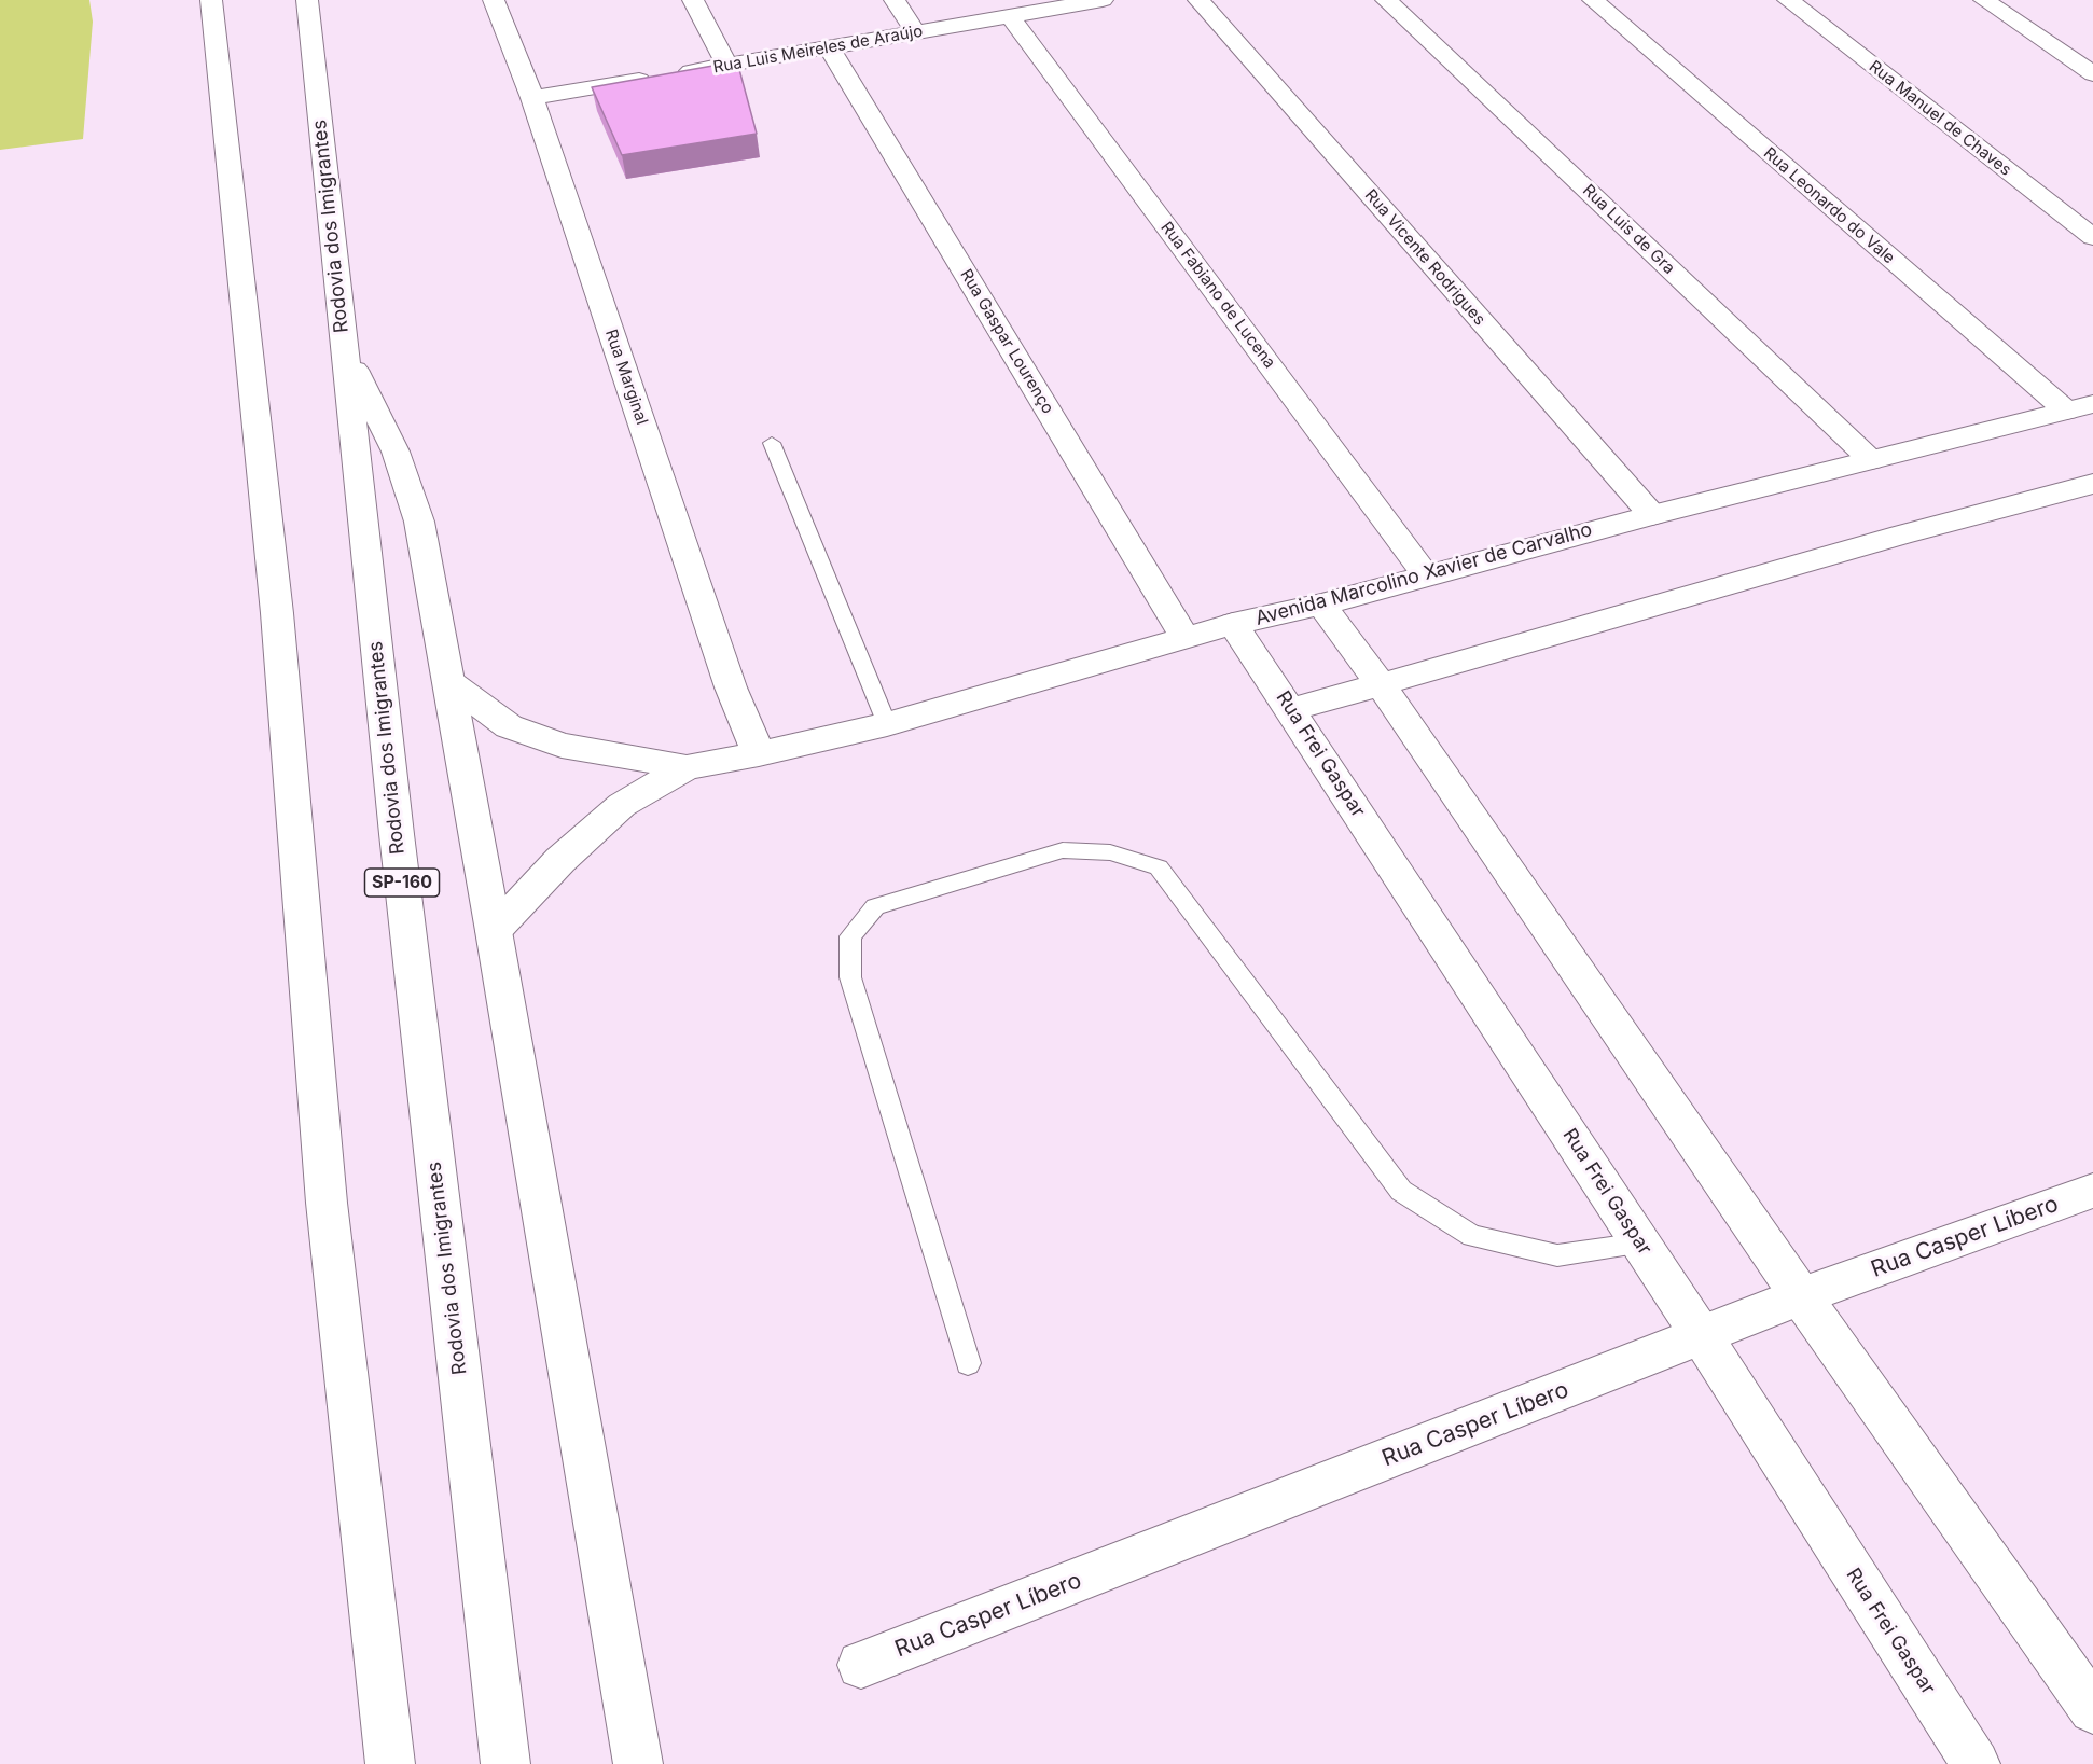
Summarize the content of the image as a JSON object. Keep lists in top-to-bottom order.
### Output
{
  "streets": {
    "main road": [
      "Rua Luis Meireles de Araújo",
      "Rua Manuel de Chaves",
      "Rua Leonardo do Vale",
      "Rodovia dos Imigrantes",
      "Rua Luis de Gra",
      "Rua Vicente Rodrigues",
      "Rua Fabiano de Lucena",
      "Rua Gaspar Lourenço",
      "Rua Marginal",
      "Avenida Marcolino Xavier de Carvalho",
      "Rua Frei Gaspar",
      "SP-160",
      "Rua Casper Líbero"
    ]
  },
  "crossings": [
    ["Rua Luis Meireles de Araújo", "Rua Fabiano de Lucena"],
    ["Rua Luis Meireles de Araújo", "Rua Gaspar Lourenço"],
    ["Rua Luis Meireles de Araújo", "Rua Marginal"],
    ["Rua Leonardo do Vale", "Avenida Marcolino Xavier de Carvalho"],
    ["Rua Luis de Gra", "Avenida Marcolino Xavier de Carvalho"],
    ["Rua Vicente Rodrigues", "Avenida Marcolino Xavier de Carvalho"],
    ["Rua Fabiano de Lucena", "Avenida Marcolino Xavier de Carvalho"],
    ["Rua Gaspar Lourenço", "Avenida Marcolino Xavier de Carvalho"],
    ["Rua Marginal", "Avenida Marcolino Xavier de Carvalho"],
    ["Avenida Marcolino Xavier de Carvalho", "Rua Frei Gaspar"],
    ["Rua Frei Gaspar", "Rua Casper Líbero"]
  ]
}
